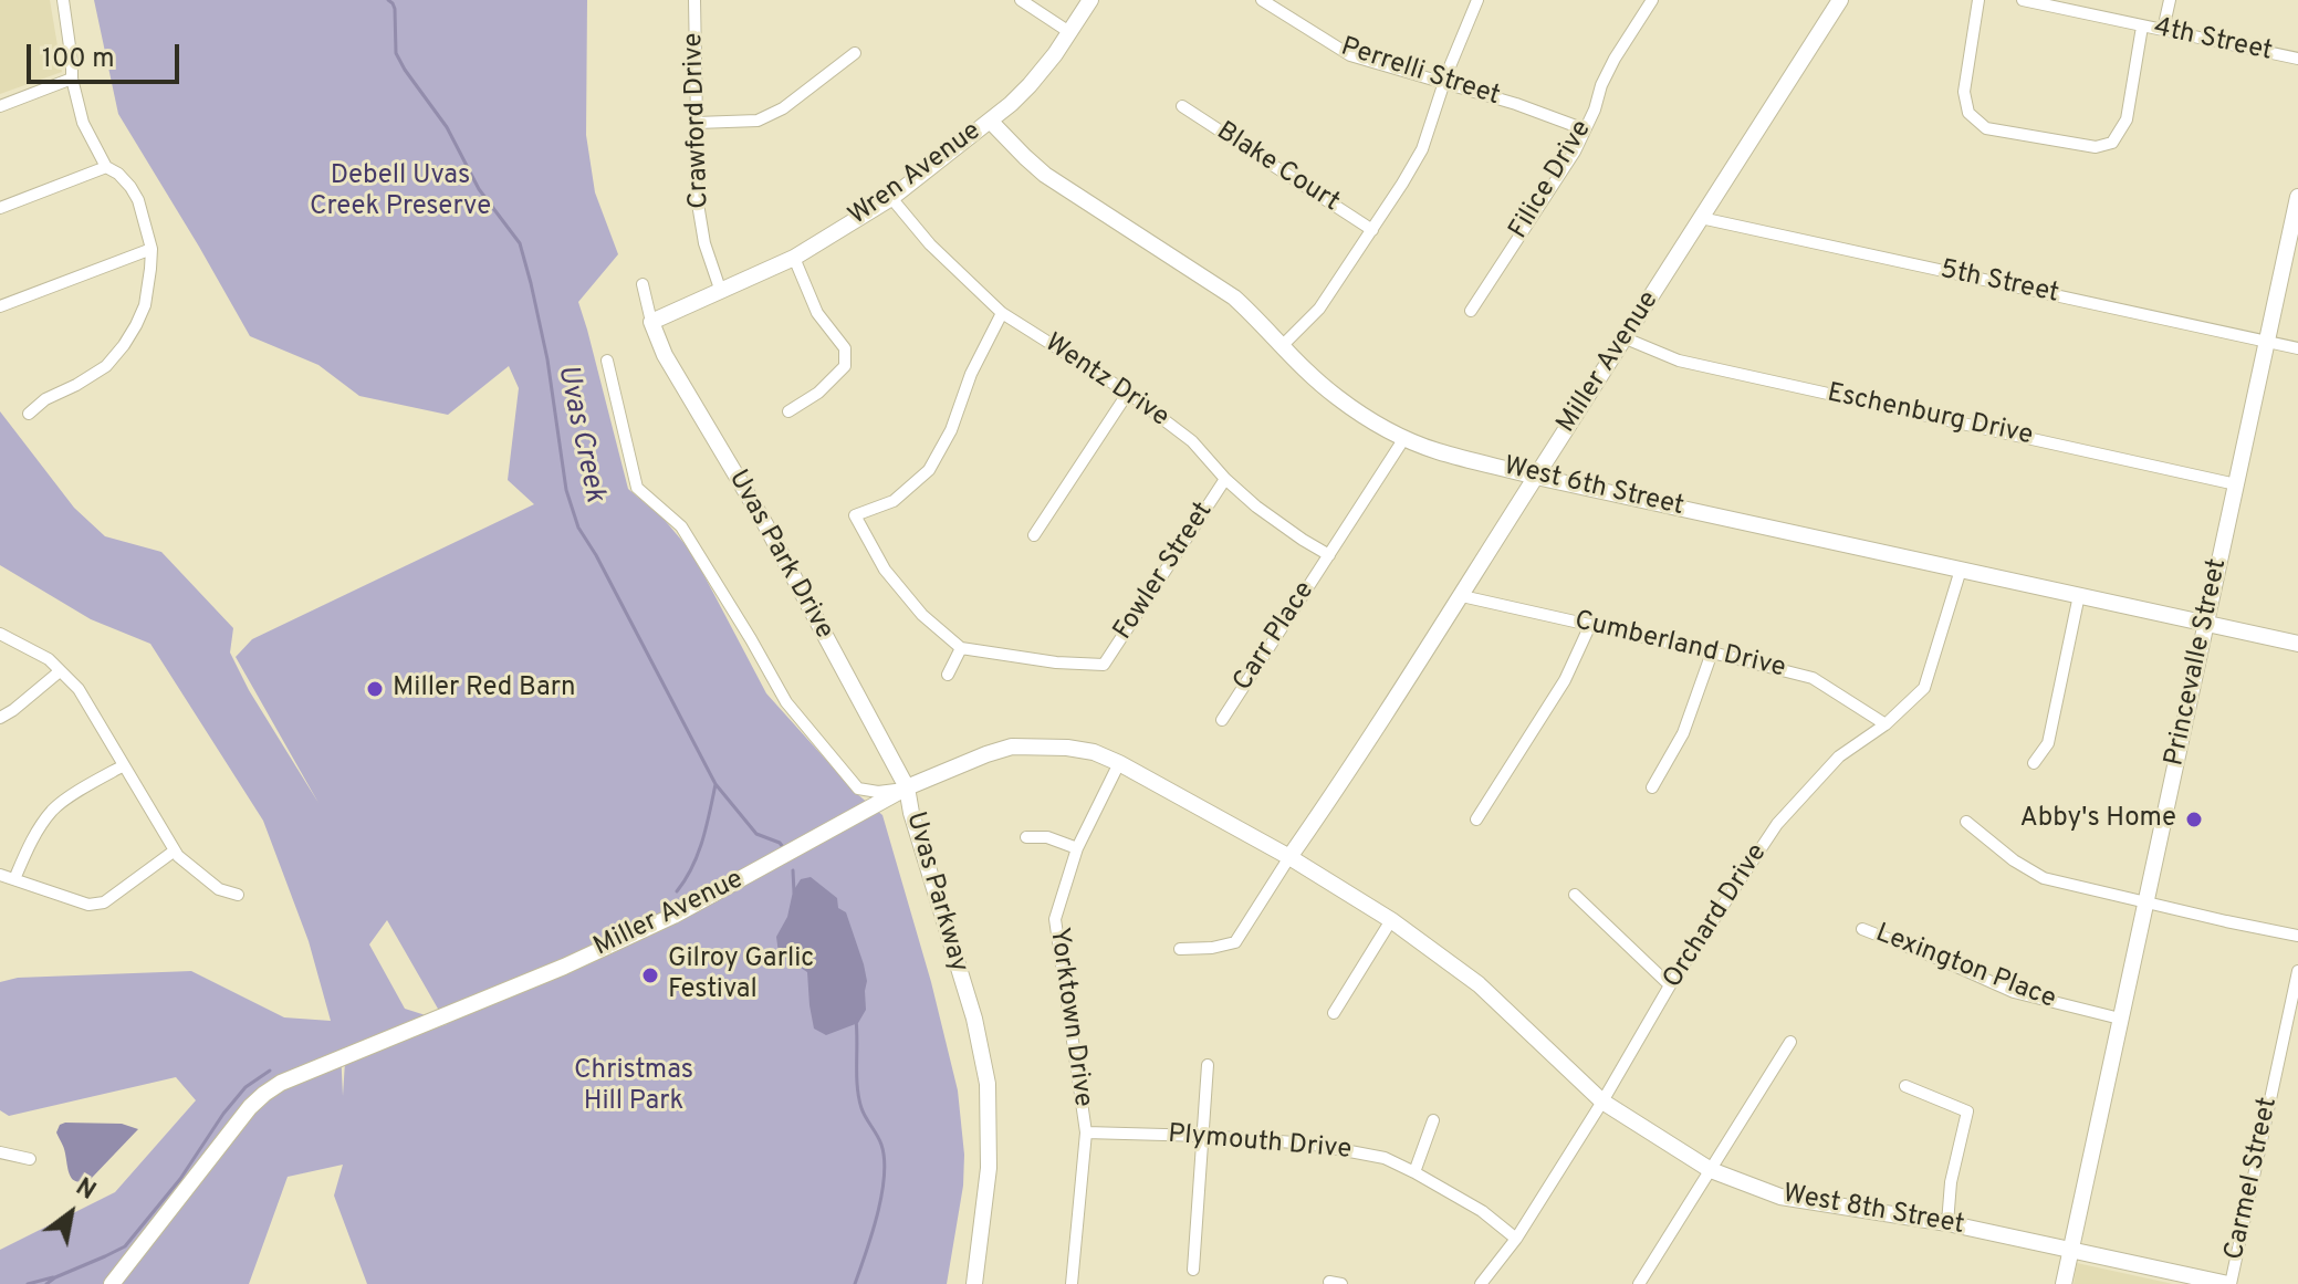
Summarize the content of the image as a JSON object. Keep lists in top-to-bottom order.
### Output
{
  "streets": {
    "street": [
      "4th Street",
      "Perrelli Street",
      "Crawford Drive",
      "Blake Court",
      "Wren Avenue",
      "Filice Drive",
      "5th Street",
      "Miller Avenue",
      "Wentz Drive",
      "Eschenburg Drive",
      "West 6th Street",
      "Uvas Park Drive",
      "Fowler Street",
      "Carr Place",
      "Cumberland Drive",
      "Princevalle Street",
      "Uvas Parkway",
      "Orchard Drive",
      "Lexington Place",
      "Yorktown Drive",
      "Plymouth Drive",
      "Carmel Street",
      "West 8th Street"
    ]
  },
  "crossings": [
    ["Perrelli Street", "Filice Drive"],
    ["Crawford Drive", "Wren Avenue"],
    ["Wren Avenue", "Wentz Drive"],
    ["Wren Avenue", "West 6th Street"],
    ["Wren Avenue", "Uvas Park Drive"],
    ["5th Street", "Miller Avenue"],
    ["5th Street", "Princevalle Street"],
    ["Miller Avenue", "Eschenburg Drive"],
    ["Miller Avenue", "West 6th Street"],
    ["Miller Avenue", "Uvas Park Drive"],
    ["Miller Avenue", "Cumberland Drive"],
    ["Miller Avenue", "Uvas Parkway"],
    ["Miller Avenue", "Yorktown Drive"],
    ["Miller Avenue", "West 8th Street"],
    ["Wentz Drive", "Fowler Street"],
    ["Wentz Drive", "Carr Place"],
    ["Eschenburg Drive", "Princevalle Street"],
    ["West 6th Street", "Carr Place"],
    ["West 6th Street", "Princevalle Street"],
    ["West 6th Street", "Orchard Drive"],
    ["Uvas Park Drive", "Uvas Parkway"],
    ["Cumberland Drive", "Orchard Drive"],
    ["Princevalle Street", "Lexington Place"],
    ["Princevalle Street", "West 8th Street"],
    ["Orchard Drive", "Plymouth Drive"],
    ["Orchard Drive", "West 8th Street"],
    ["Yorktown Drive", "Plymouth Drive"],
    ["Carmel Street", "West 8th Street"]
  ],
  "water": ["Uvas Creek"],
  "parks": ["Debell Uvas Creek Preserve", "Christmas Hill Park"],
  "places": ["Miller Red Barn", "Abby's Home", "Gilroy Garlic Festival"],
  "scale_bar": "100 m",
  "north": "top right"
}
